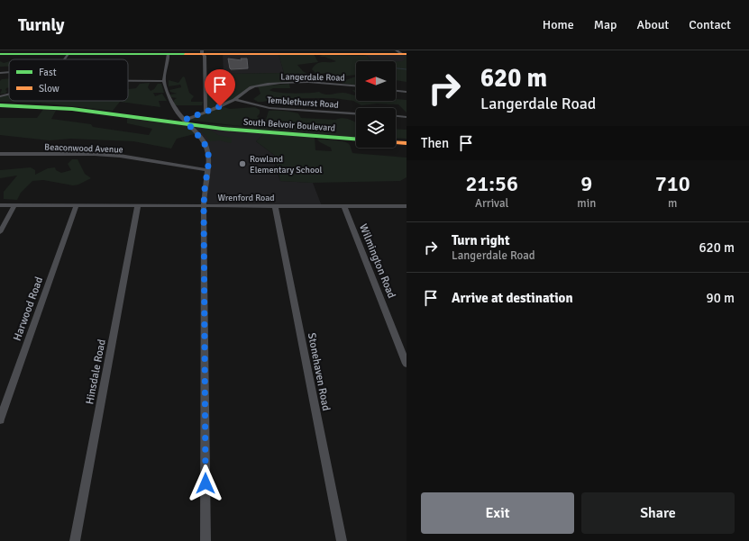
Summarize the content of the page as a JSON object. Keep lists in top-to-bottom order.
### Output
{
  "streets": {
    "street": [
      "Langerdale Road",
      "Temblethurst Road",
      "South Belvoir Boulevard",
      "Beaconwood Avenue",
      "Wrenford Road",
      "Wilmington Road",
      "Harwood Road",
      "Hinsdale Road",
      "Stonehaven Road"
    ]
  },
  "crossings": [
    ["Langerdale Road", "Temblethurst Road"],
    ["Langerdale Road", "South Belvoir Boulevard"],
    ["Wrenford Road", "Wilmington Road"],
    ["Wrenford Road", "Harwood Road"],
    ["Wrenford Road", "Hinsdale Road"],
    ["Wrenford Road", "Stonehaven Road"]
  ],
  "places": ["Rowland Elementary School"],
  "legend": ["Fast", "Slow"],
  "north": "left",
  "page": {
    "header": "Turnly",
    "nav": [
      "Home",
      "Map",
      "About",
      "Contact"
    ],
    "turn": ["620 m", "Langerdale Road"],
    "then": "Then",
    "eta": [
      "21:56",
      "Arrival",
      "9",
      "min",
      "710",
      "m"
    ],
    "list": [
      {
        "name": "Turn right",
        "note": "Langerdale Road",
        "value": "620 m"
      },
      {
        "name": "Arrive at destination",
        "value": "90 m"
      }
    ],
    "buttons": ["Exit", "Share"]
  }
}
